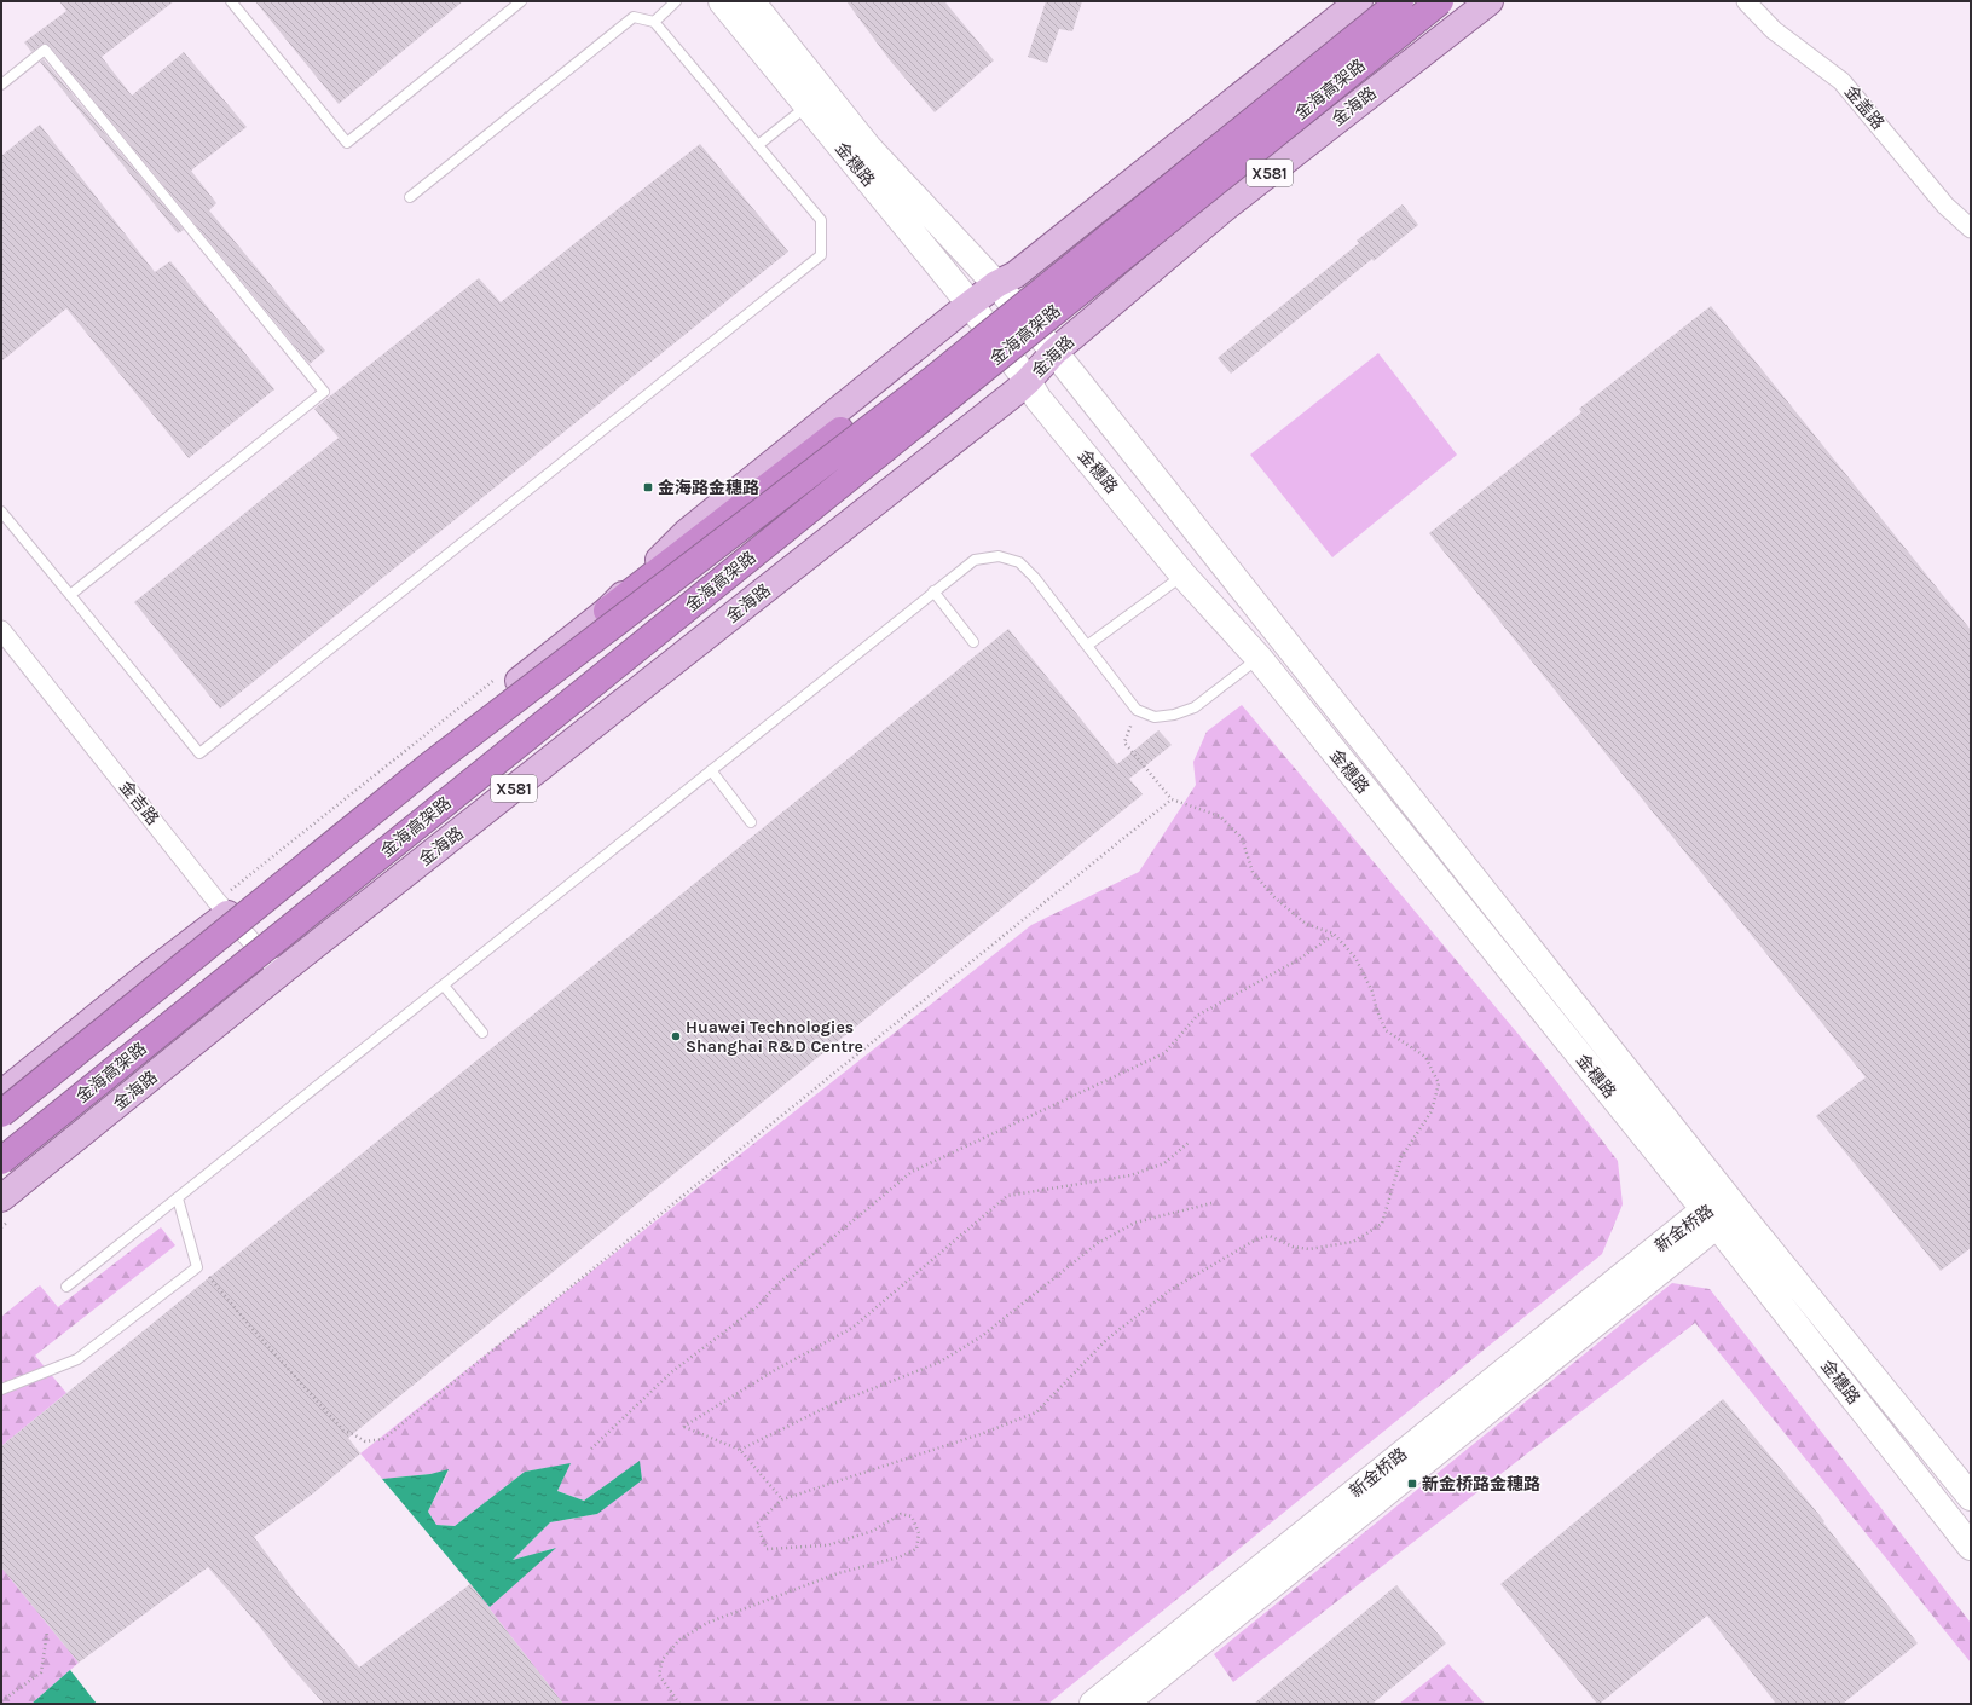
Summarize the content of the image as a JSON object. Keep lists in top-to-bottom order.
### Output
{
  "streets": {
    "highway": ["金海高架路"],
    "main road": ["金海路", "X581"],
    "street": [
      "金盖路",
      "金穗路",
      "金吉路",
      "新金桥路"
    ]
  },
  "crossings": [
    ["金海路", "金穗路"],
    ["金海路", "金吉路"],
    ["金穗路", "新金桥路"]
  ],
  "places": {
    "transit": ["金海路金穗路", "新金桥路金穗路"],
    "other": ["Huawei Technologies Shanghai R&D Centre"]
  }
}
